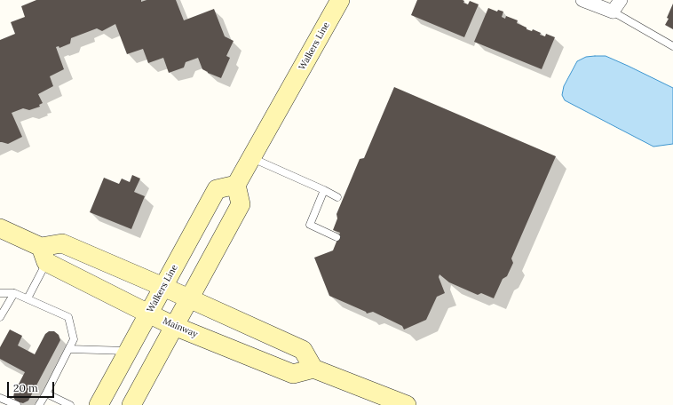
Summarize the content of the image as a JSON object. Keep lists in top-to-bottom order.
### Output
{
  "streets": {
    "street": ["Walkers Line", "Mainway"]
  },
  "crossings": [
    ["Walkers Line", "Mainway"]
  ],
  "scale_bar": "20 m"
}
